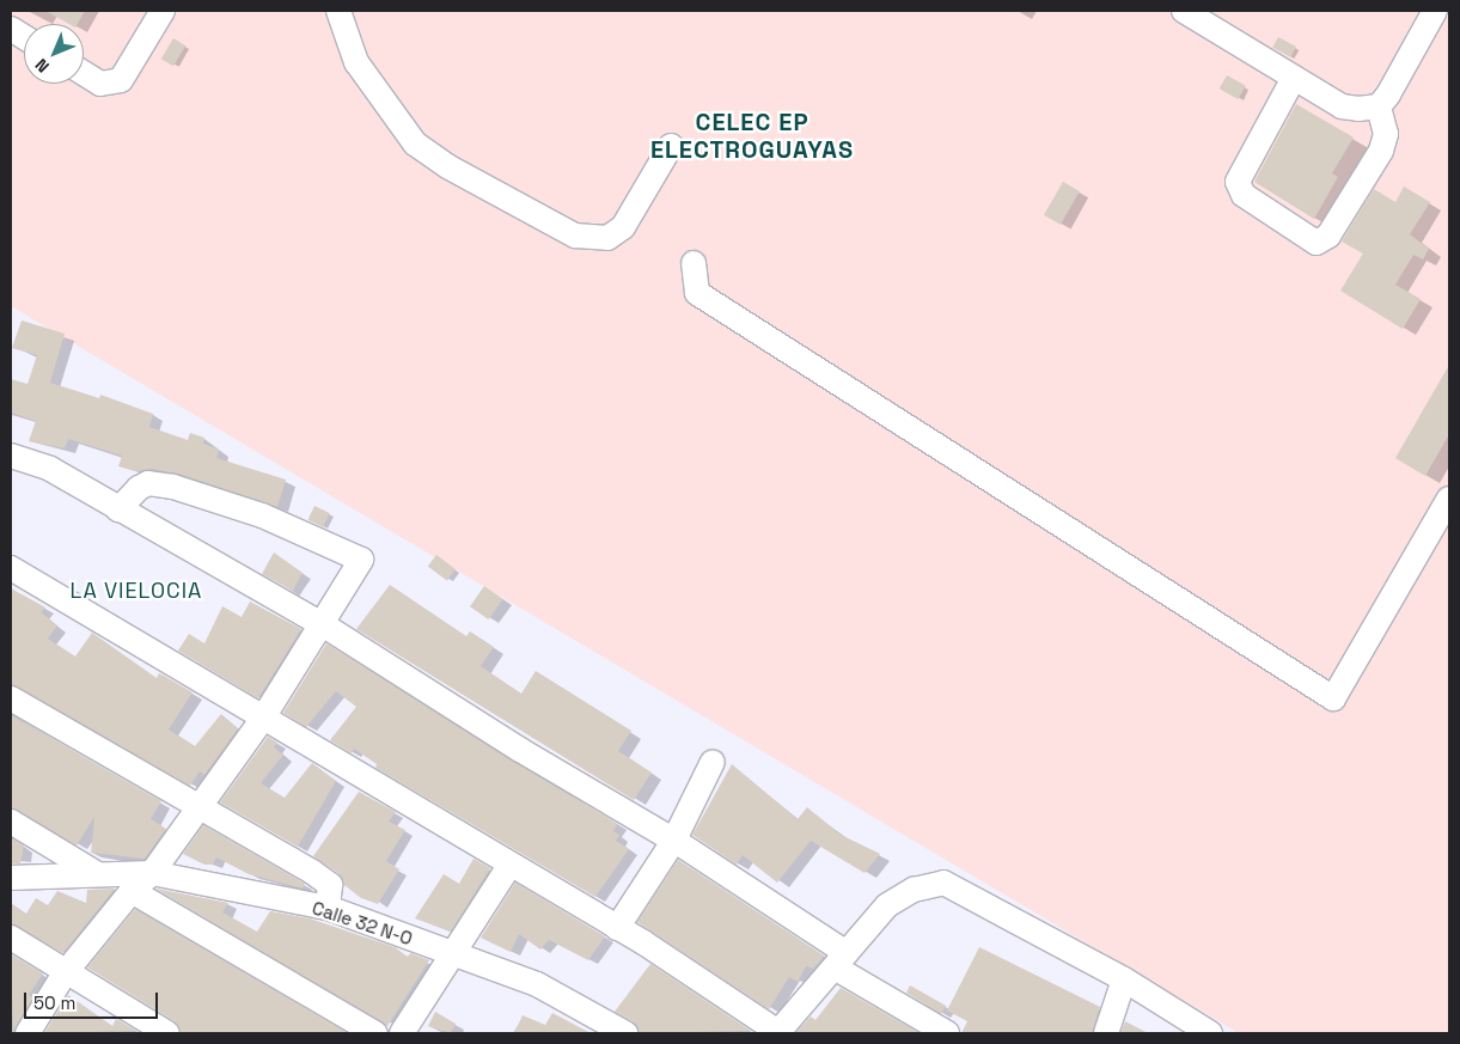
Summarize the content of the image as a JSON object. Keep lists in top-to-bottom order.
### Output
{
  "streets": {
    "street": ["Calle 32 N-O"]
  },
  "districts": ["CELEC EP ELECTROGUAYAS", "LA VIELOCIA"],
  "scale_bar": "50 m",
  "north": "bottom left"
}
